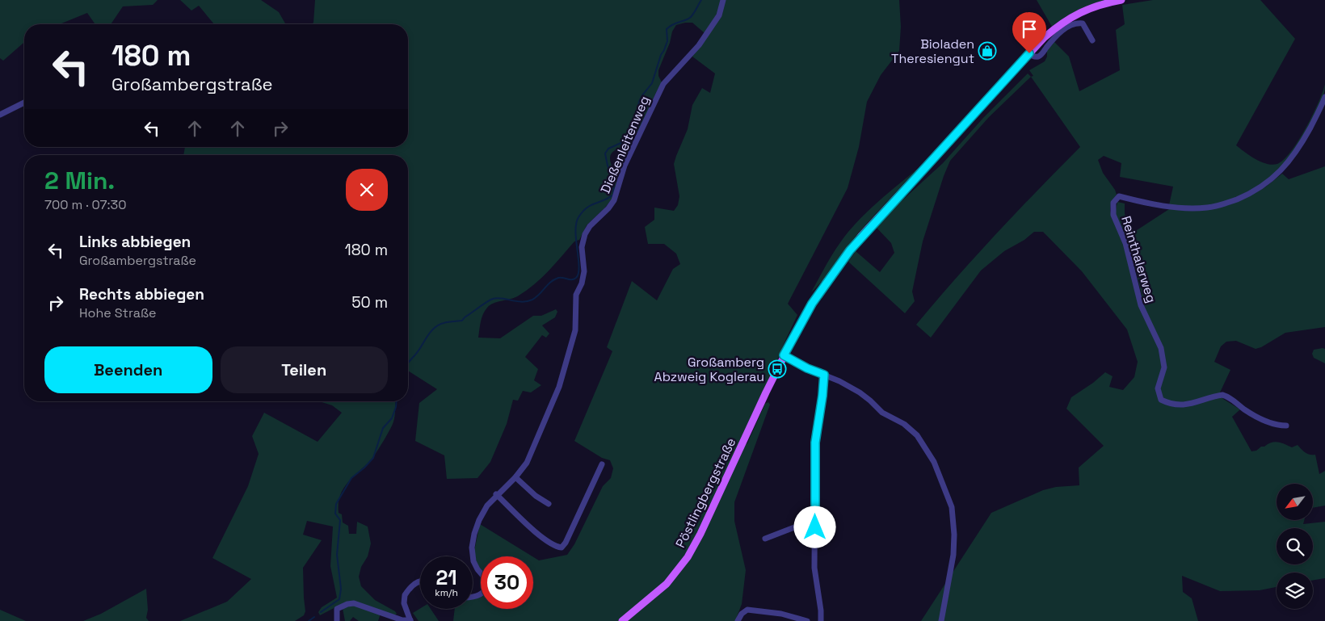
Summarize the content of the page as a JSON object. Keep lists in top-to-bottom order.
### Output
{
  "streets": {
    "main road": ["Pöstlingbergstraße"],
    "street": ["Dießenleitenweg", "Reinthalerweg"]
  },
  "places": {
    "shop": ["Bioladen Theresiengut"],
    "bus stop": ["Großamberg Abzweig Koglerau"]
  },
  "north": "bottom left",
  "page": {
    "turn": ["180 m", "Großambergstraße"],
    "heading": ["2 Min.", "700 m · 07:30"],
    "list": [
      {
        "name": "Links abbiegen",
        "note": "Großambergstraße",
        "value": "180 m"
      },
      {
        "name": "Rechts abbiegen",
        "note": "Hohe Straße",
        "value": "50 m"
      }
    ],
    "buttons": ["Beenden", "Teilen"],
    "speed": "21 km/h",
    "limit": "30"
  }
}
